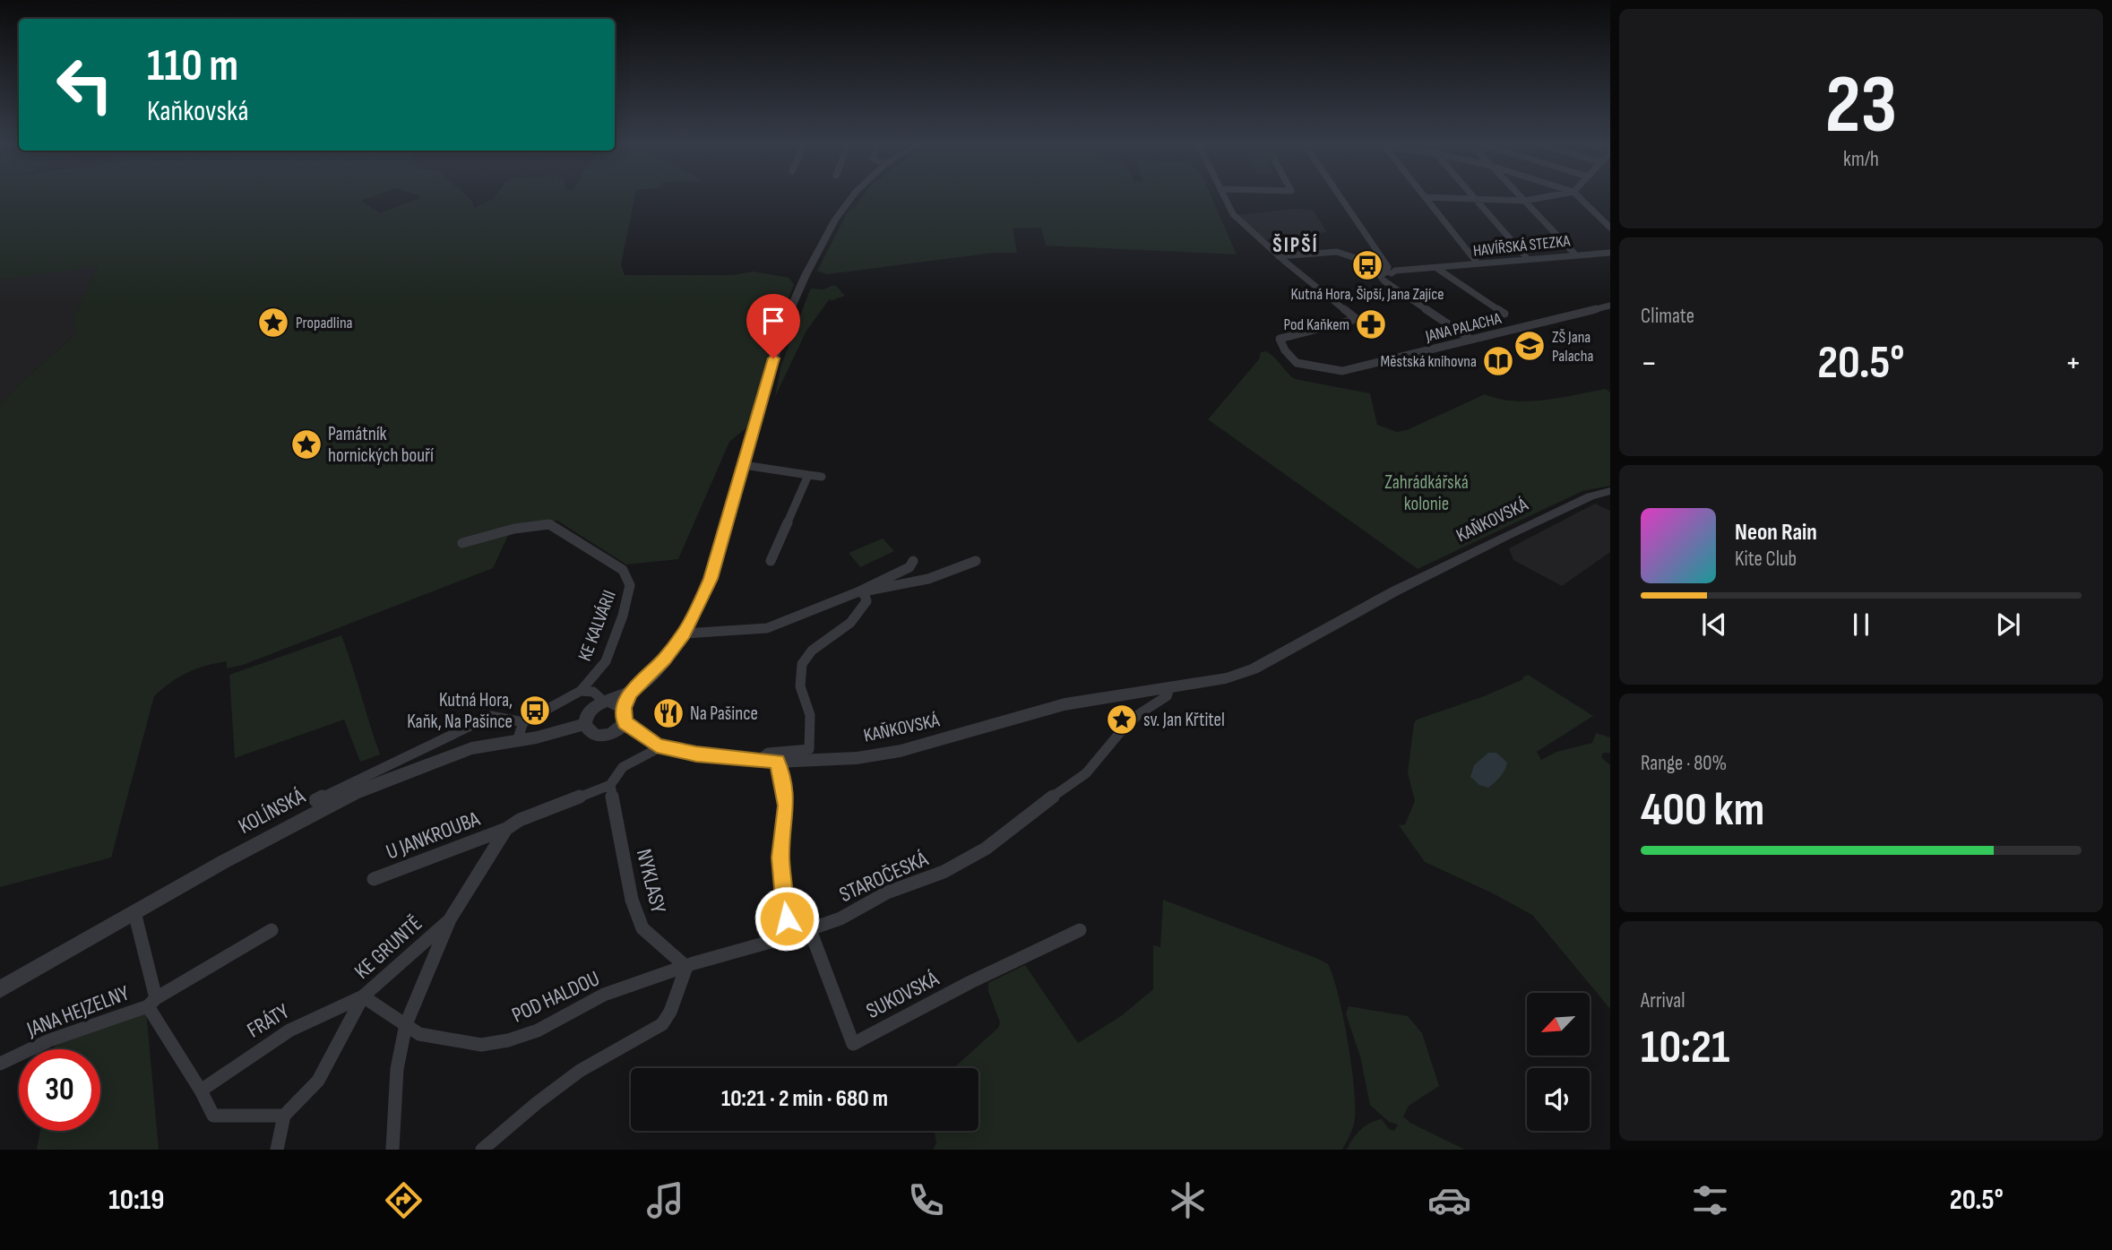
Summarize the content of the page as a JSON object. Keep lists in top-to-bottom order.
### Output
{
  "streets": {
    "street": [
      "HAVÍŘSKÁ STEZKA",
      "JANA PALACHA",
      "KAŇKOVSKÁ",
      "KE KALVÁRII",
      "KOLÍNSKÁ",
      "U JANKROUBA",
      "STAROČESKÁ",
      "NYKLASY",
      "KE GRUNTĚ",
      "SUKOVSKÁ",
      "POD HALDOU",
      "JANA HEJZELNY",
      "FRÁTY"
    ]
  },
  "crossings": [
    ["KAŇKOVSKÁ", "STAROČESKÁ"],
    ["KOLÍNSKÁ", "JANA HEJZELNY"],
    ["U JANKROUBA", "KE GRUNTĚ"],
    ["STAROČESKÁ", "NYKLASY"],
    ["STAROČESKÁ", "SUKOVSKÁ"],
    ["STAROČESKÁ", "POD HALDOU"],
    ["NYKLASY", "POD HALDOU"],
    ["KE GRUNTĚ", "POD HALDOU"],
    ["KE GRUNTĚ", "FRÁTY"]
  ],
  "districts": ["ŠIPŠÍ"],
  "parks": ["Zahrádkářská kolonie"],
  "places": {
    "bus stop": ["Kutná Hora, Šipší, Jana Zajíce", "Kutná Hora, Kaňk, Na Pašince"],
    "place": ["Propadlina", "Památník hornických bouří", "sv. Jan Křtitel"],
    "pharmacy": ["Pod Kaňkem"],
    "school or university": ["ZŠ Jana Palacha"],
    "library": ["Městská knihovna"],
    "restaurant": ["Na Pašince"]
  },
  "north": "bottom left",
  "page": {
    "tile": [
      ["23", "km/h"],
      "Climate",
      ["Range · 80%", "400 km"],
      ["Arrival", "10:21"]
    ],
    "turn": ["110 m", "Kaňkovská"],
    "heat": ["−", "20.5°", "+"],
    "song": ["Neon Rain", "Kite Club"],
    "limit": "30",
    "trip": "10:21 · 2 min · 680 m",
    "tabs": ["10:19", "20.5°"]
  }
}
